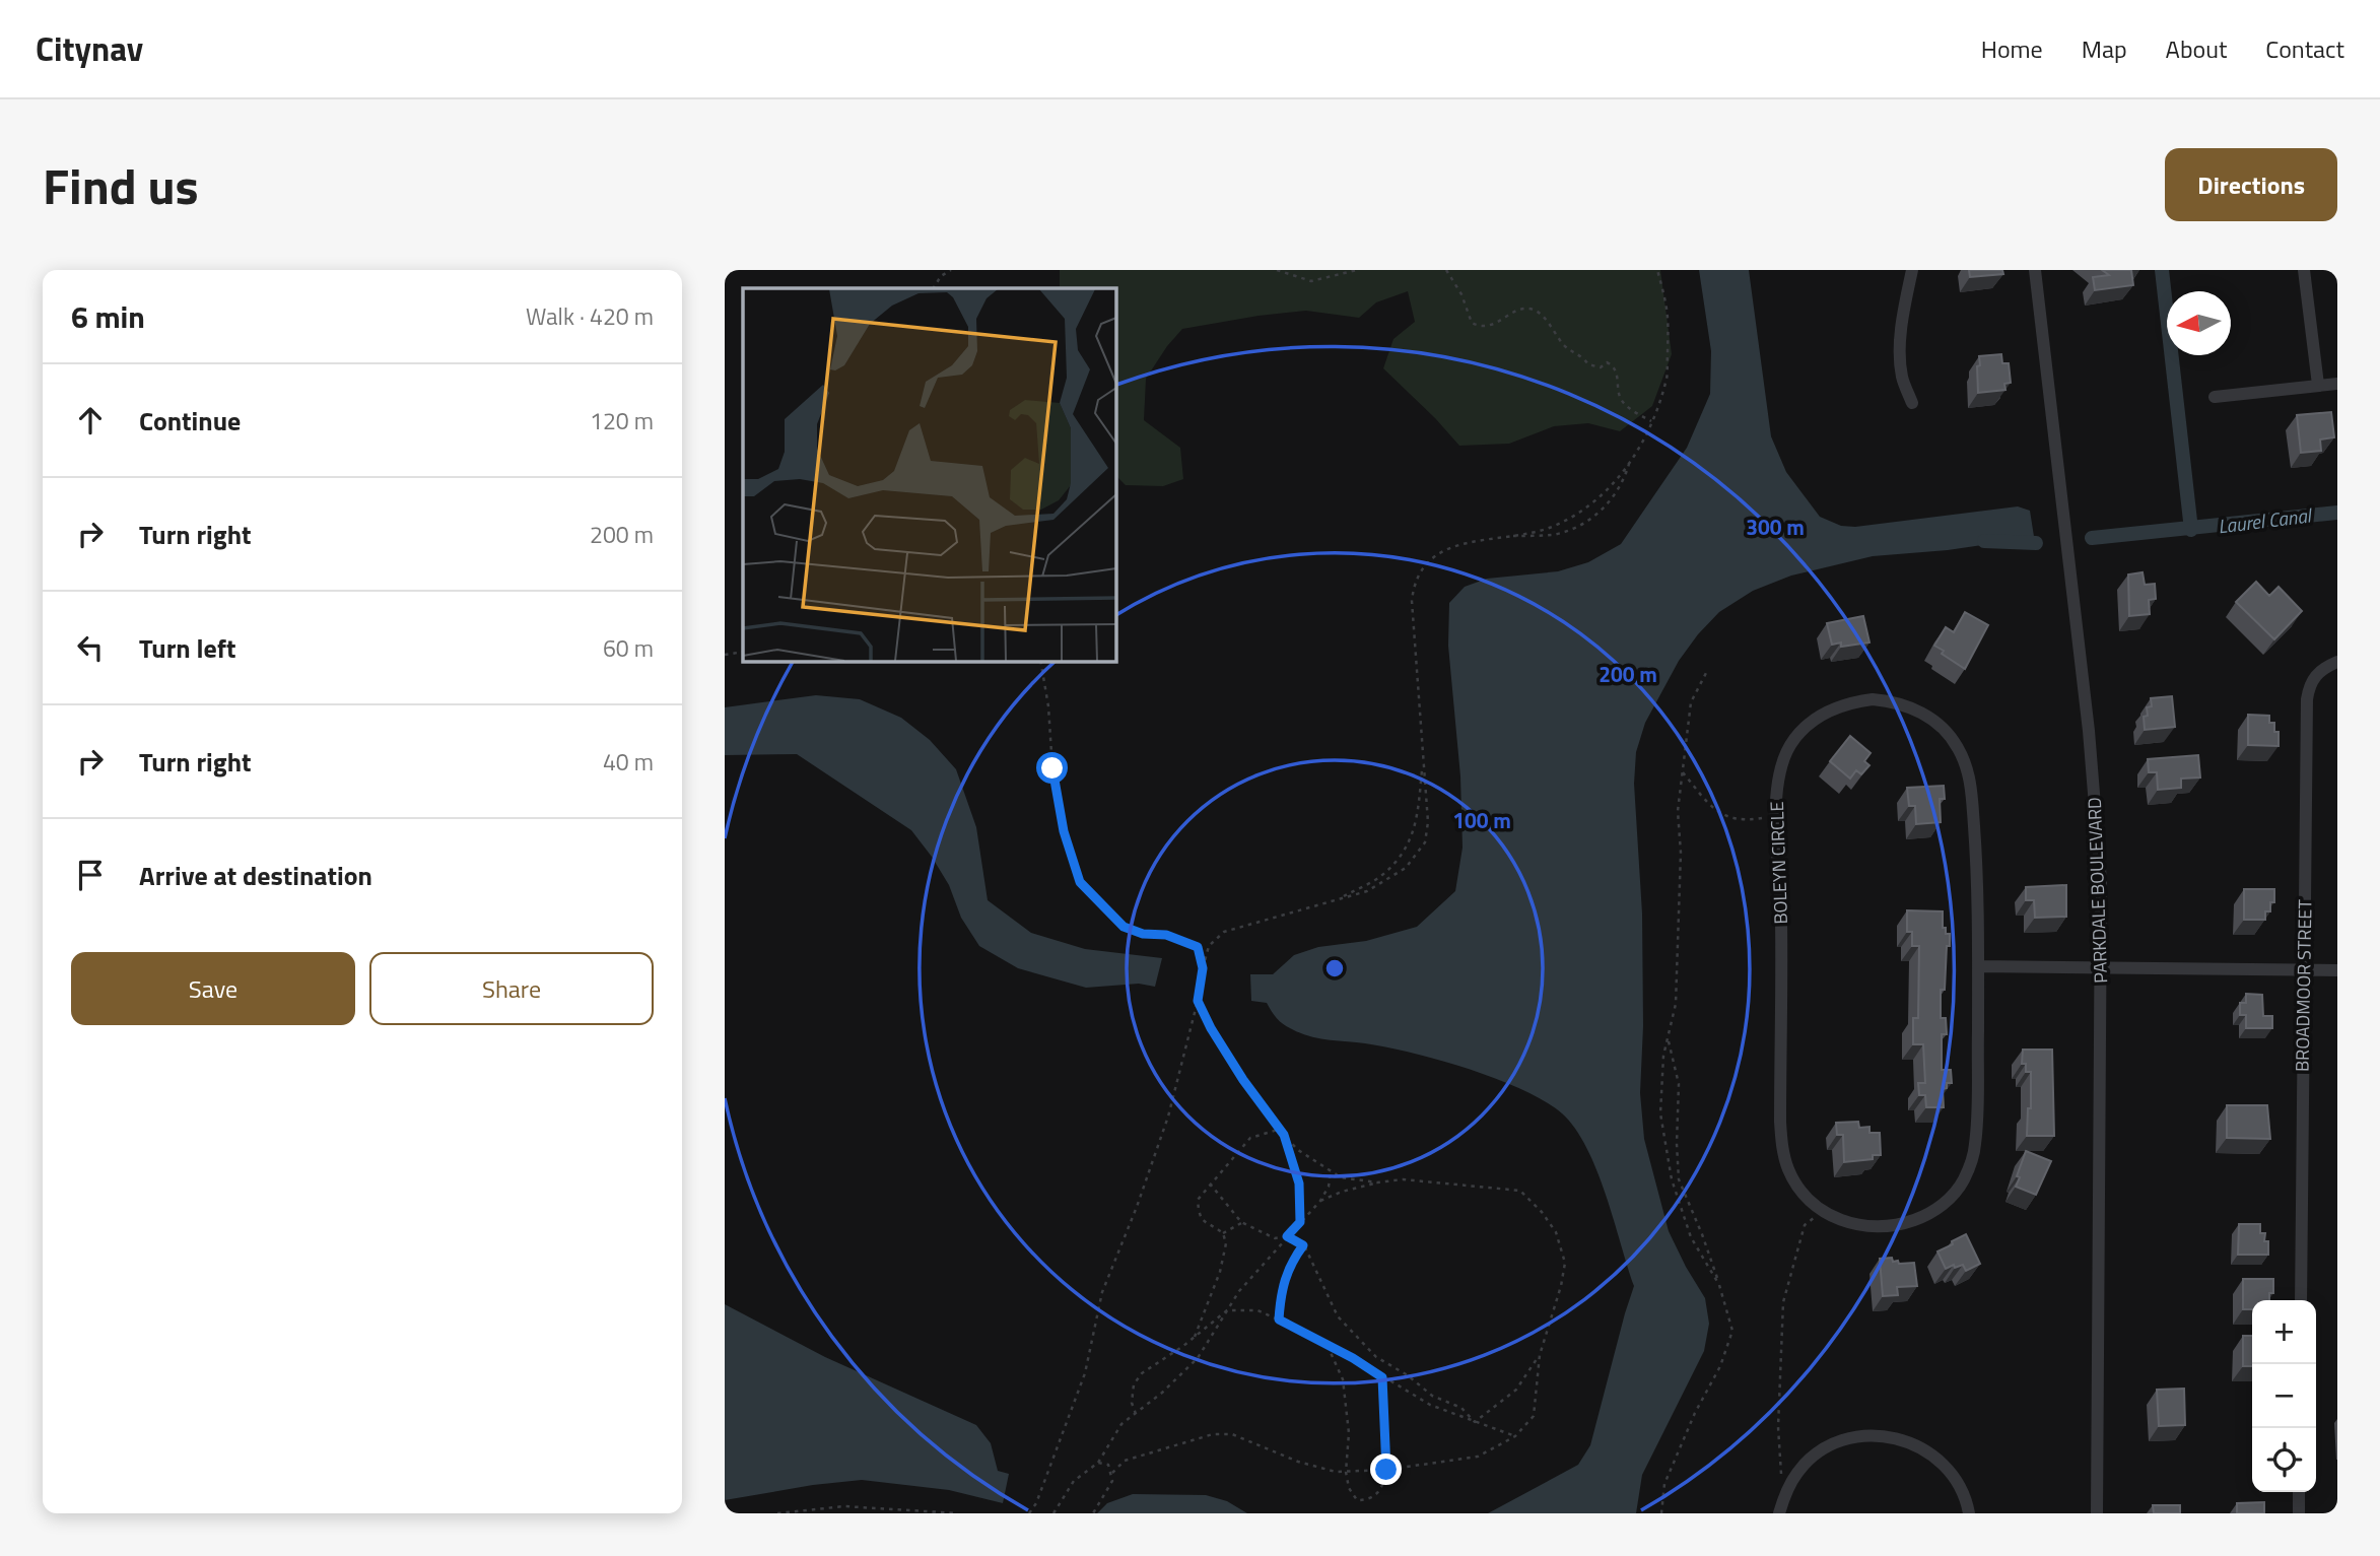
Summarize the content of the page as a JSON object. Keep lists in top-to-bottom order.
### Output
{
  "streets": {
    "street": ["BOLEYN CIRCLE", "PARKDALE BOULEVARD", "BROADMOOR STREET"]
  },
  "water": ["Laurel Canal"],
  "north": "left",
  "page": {
    "header": "Citynav",
    "nav": [
      "Home",
      "Map",
      "About",
      "Contact"
    ],
    "title": "Find us",
    "buttons": [
      "Directions",
      ["Save", "Share"]
    ],
    "heading": ["6 min", "Walk · 420 m"],
    "list": [
      ["Continue", "120 m"],
      ["Turn right", "200 m"],
      ["Turn left", "60 m"],
      ["Turn right", "40 m"],
      "Arrive at destination"
    ],
    "map_buttons": ["+", "−"]
  },
  "rings": ["300 m", "200 m", "100 m"]
}
